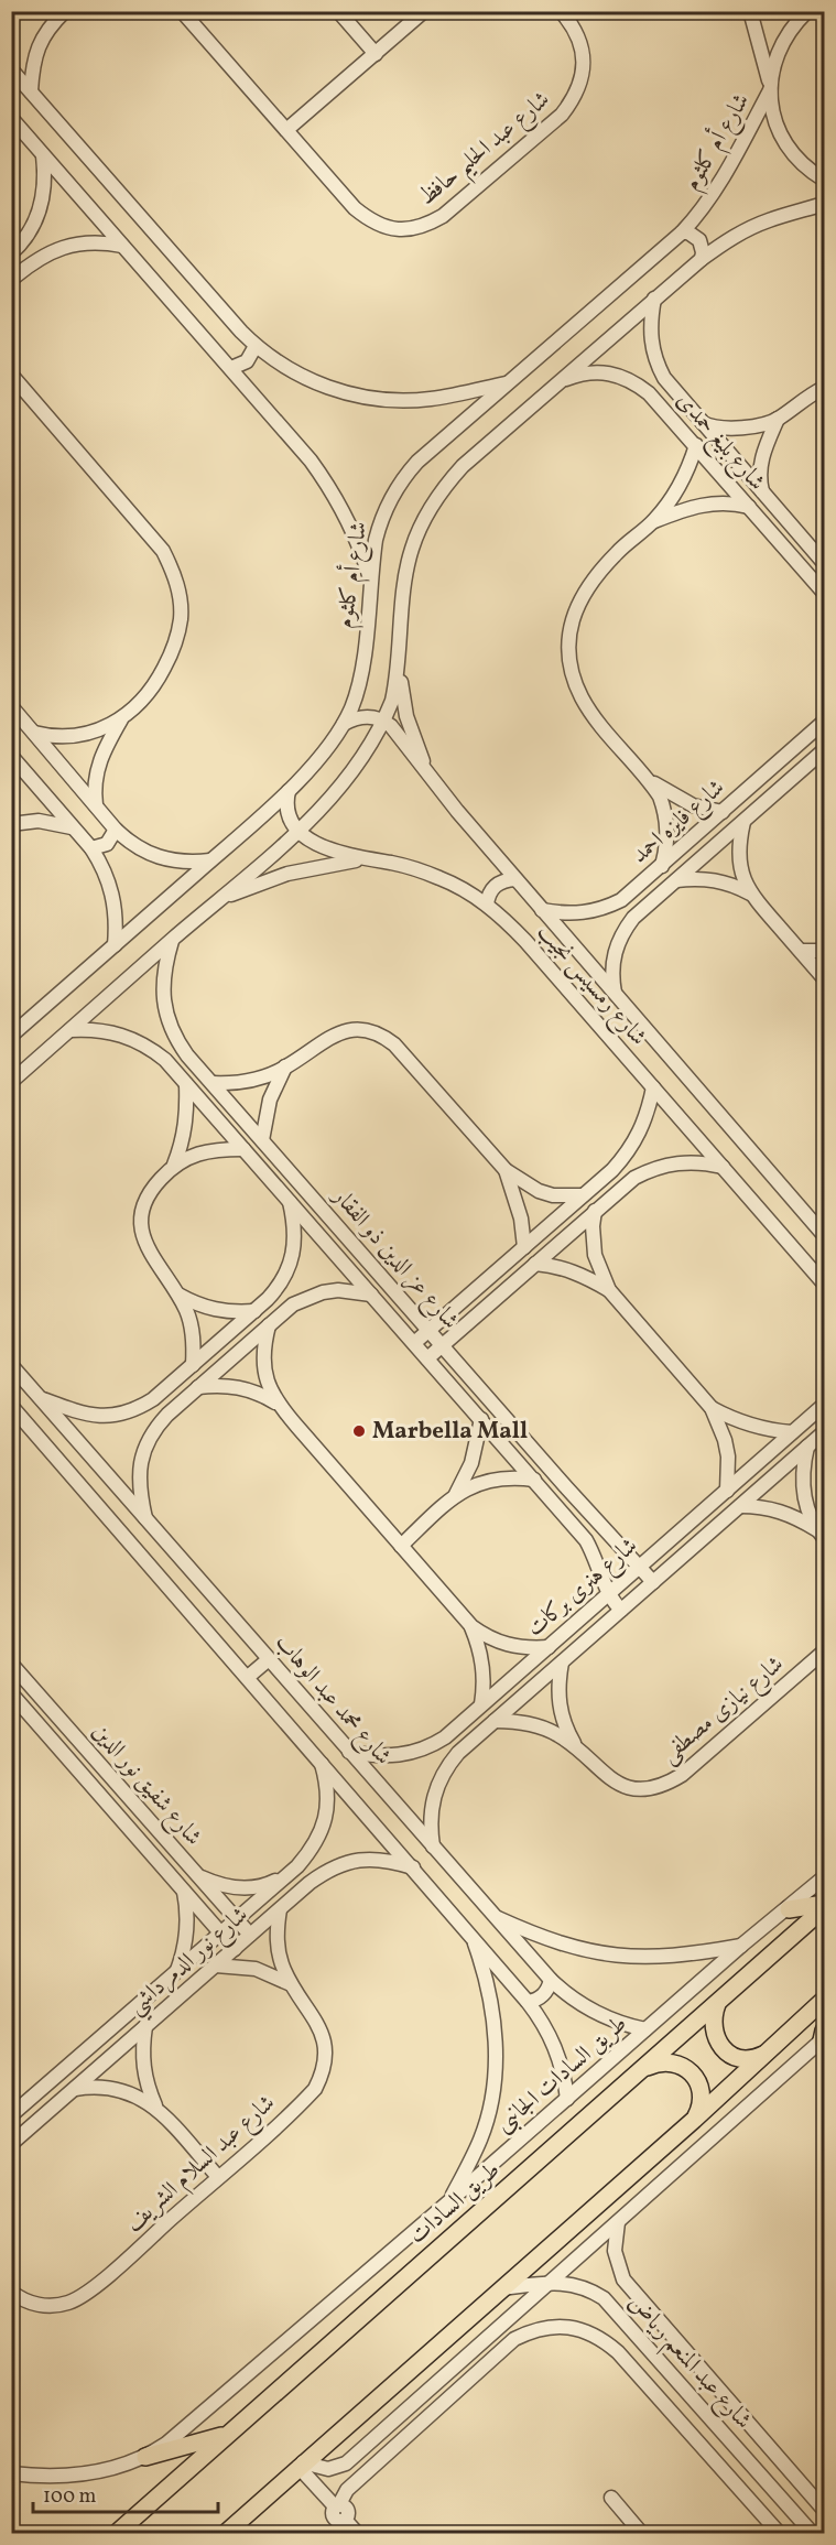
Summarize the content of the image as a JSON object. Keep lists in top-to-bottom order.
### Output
{
  "streets": {
    "main road": ["طريق السادات"],
    "street": [
      "شارع أم كلثوم",
      "شارع عبد الحليم حافظ",
      "شارع بليغ حمدى",
      "شارع فايزه احمد",
      "شارع رمسيس نجيب",
      "شارع عز الدين ذو الفقار",
      "شارع هنرى بركات",
      "شارع محمد عبد الوهاب",
      "شارع نيازى مصطفى",
      "شارع شفيق نور الدين",
      "شارع نور الدمرداشي",
      "طريق السادات الجانبى",
      "شارع عبد السلام الشريف",
      "شارع عبد المنعم رياض"
    ]
  },
  "crossings": [
    ["شارع فايزه احمد", "شارع رمسيس نجيب"],
    ["شارع عز الدين ذو الفقار", "شارع هنرى بركات"],
    ["شارع هنرى بركات", "شارع محمد عبد الوهاب"],
    ["شارع هنرى بركات", "شارع نيازى مصطفى"],
    ["شارع محمد عبد الوهاب", "طريق السادات الجانبى"],
    ["شارع شفيق نور الدين", "شارع نور الدمرداشي"],
    ["شارع نور الدمرداشي", "شارع عبد السلام الشريف"]
  ],
  "places": ["Marbella Mall"],
  "scale_bar": "100 m"
}
